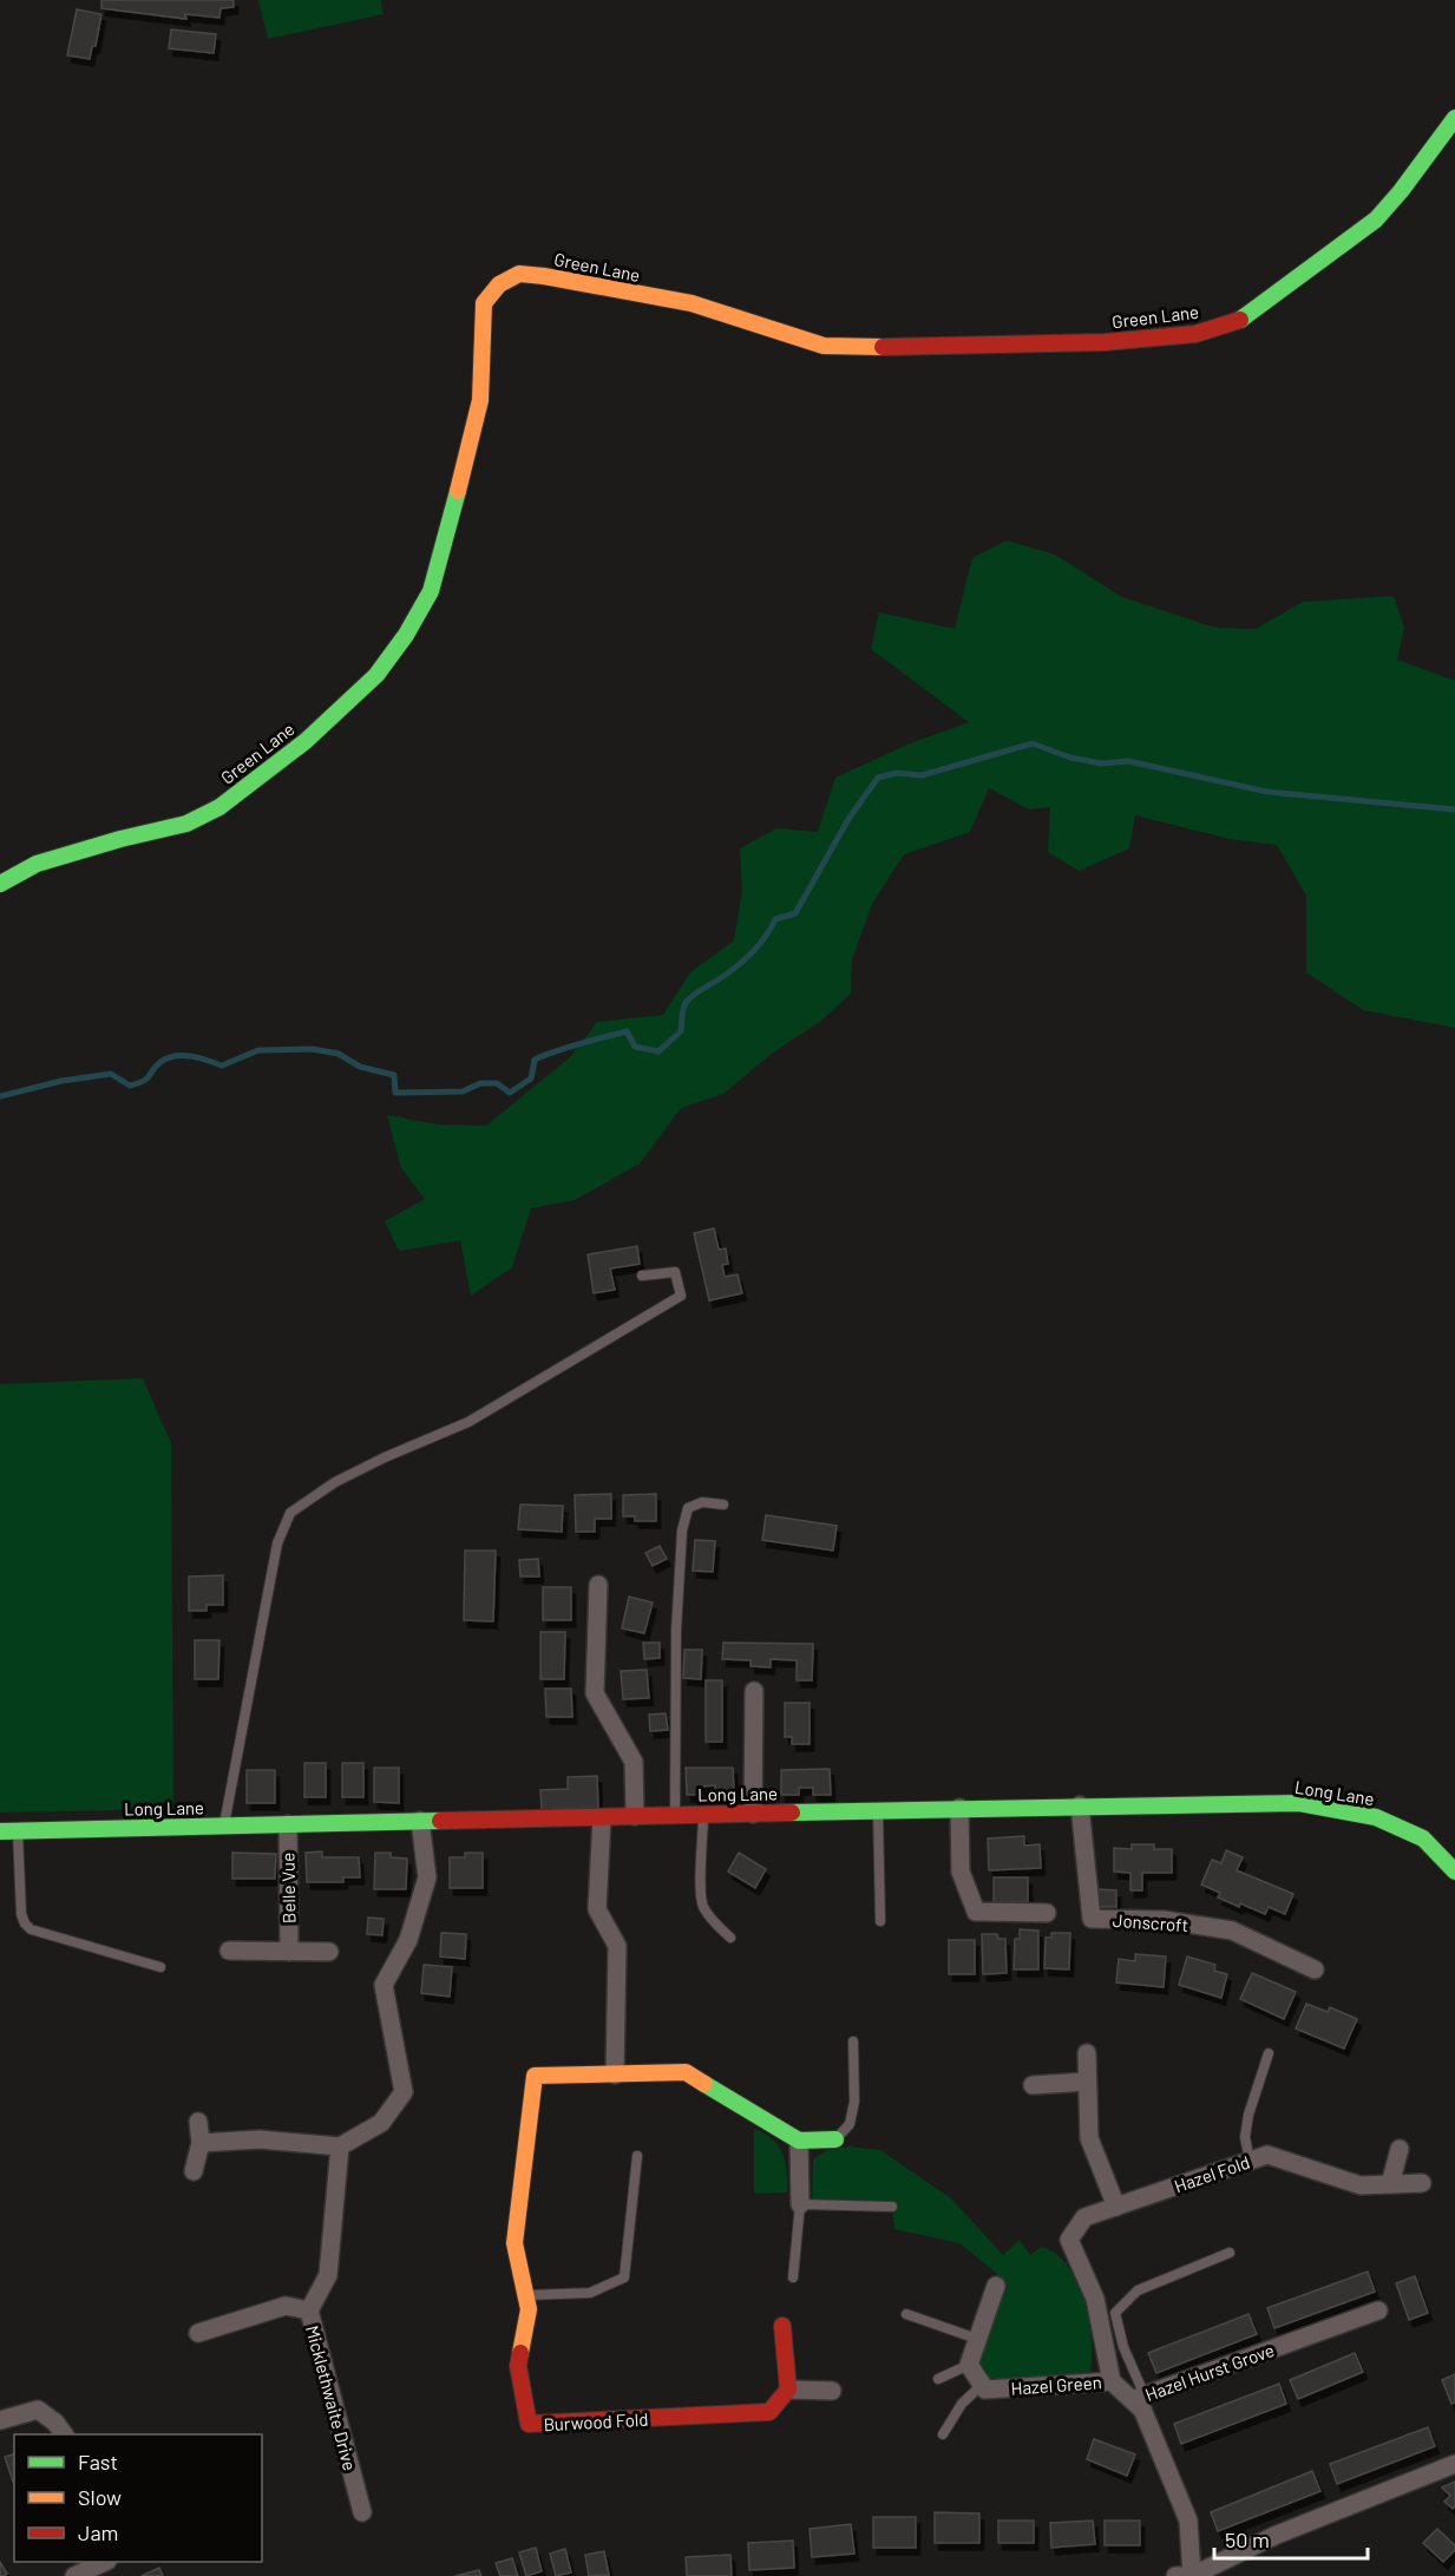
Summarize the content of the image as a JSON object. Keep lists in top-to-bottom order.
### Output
{
  "streets": {
    "street": [
      "Green Lane",
      "Long Lane",
      "Belle Vue",
      "Jonscroft",
      "Hazel Fold",
      "Hazel Hurst Grove",
      "Hazel Green",
      "Micklethwaite Drive",
      "Burwood Fold"
    ]
  },
  "crossings": [
    ["Long Lane", "Belle Vue"],
    ["Long Lane", "Jonscroft"],
    ["Hazel Fold", "Hazel Green"]
  ],
  "legend": ["Fast", "Slow", "Jam"],
  "scale_bar": "50 m"
}
